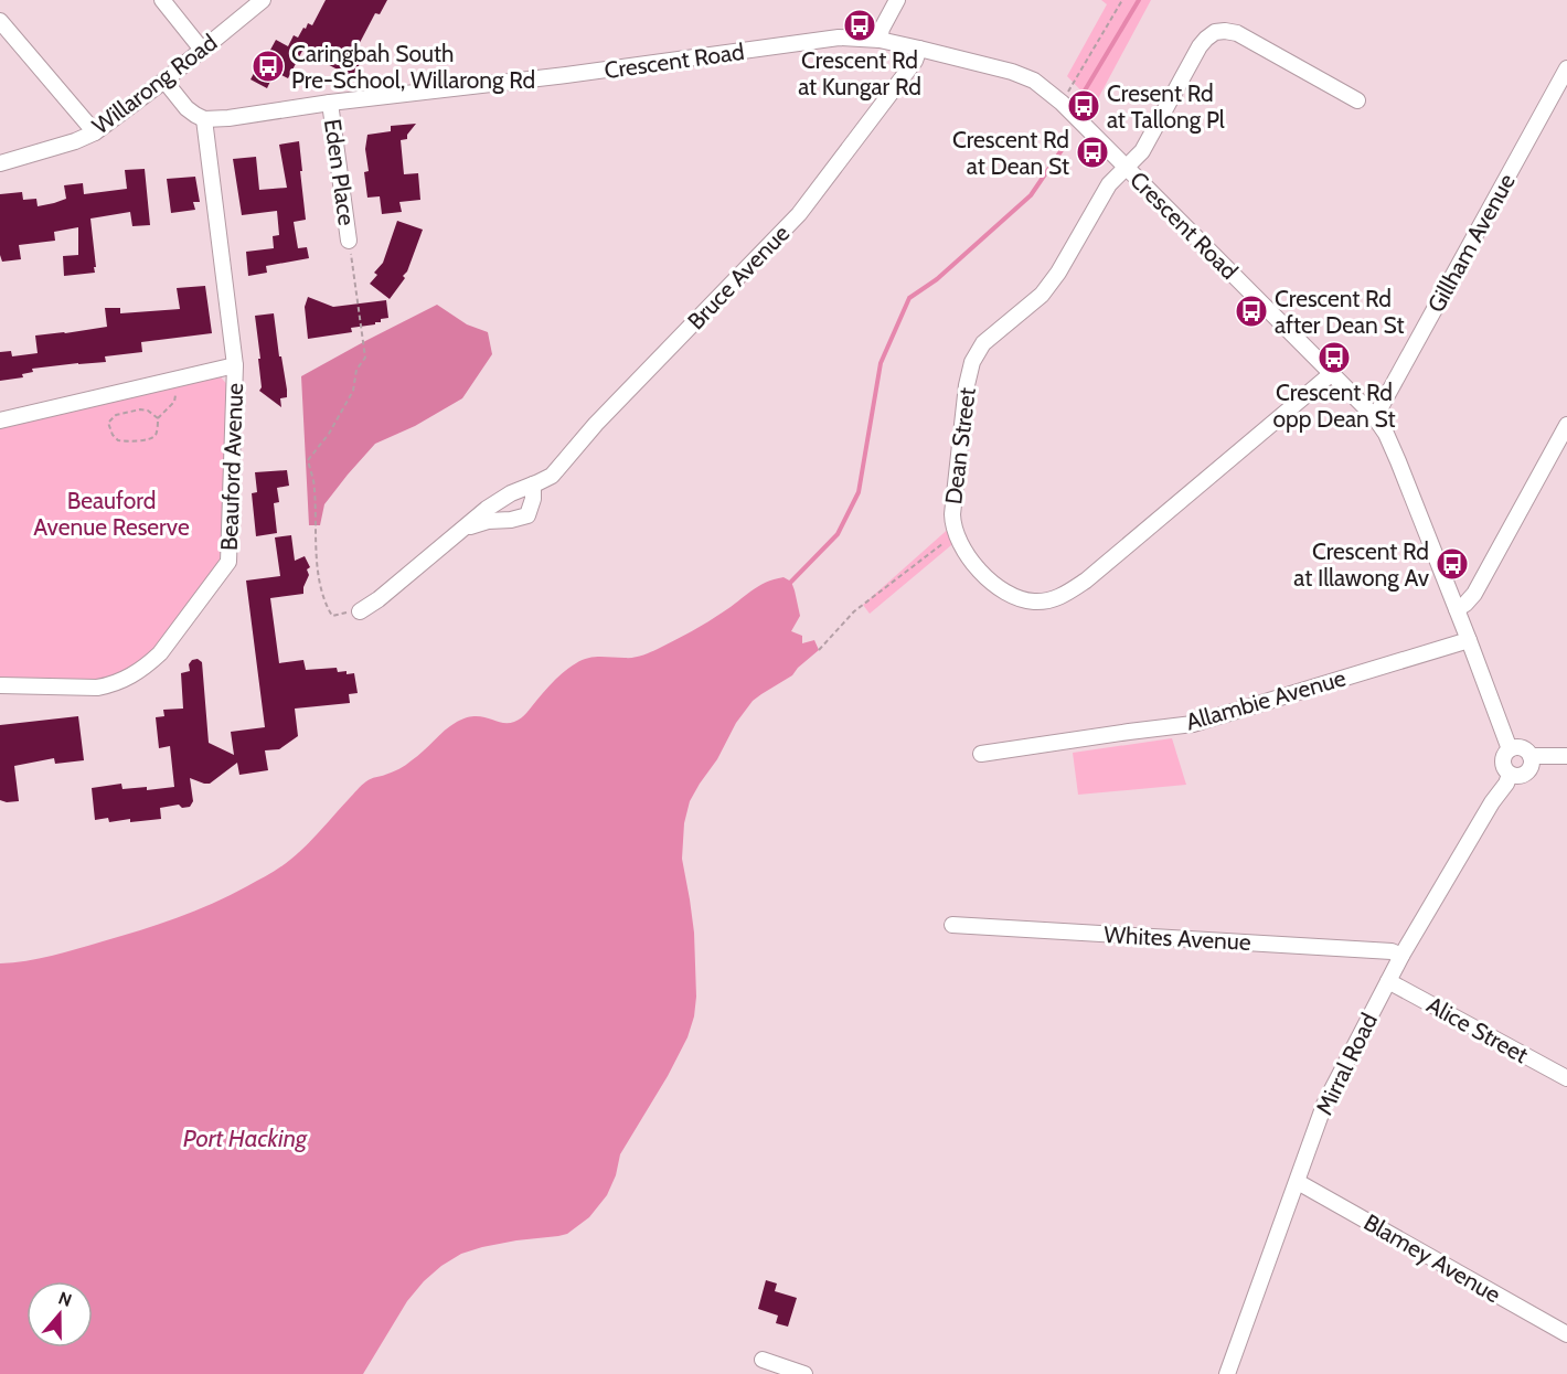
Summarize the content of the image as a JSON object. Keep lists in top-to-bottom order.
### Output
{
  "streets": {
    "street": [
      "Crescent Road",
      "Willarong Road",
      "Eden Place",
      "Gillham Avenue",
      "Bruce Avenue",
      "Dean Street",
      "Beauford Avenue",
      "Allambie Avenue",
      "Whites Avenue",
      "Alice Street",
      "Mirral Road",
      "Blamey Avenue"
    ]
  },
  "crossings": [
    ["Crescent Road", "Eden Place"],
    ["Crescent Road", "Gillham Avenue"],
    ["Crescent Road", "Bruce Avenue"],
    ["Crescent Road", "Dean Street"],
    ["Crescent Road", "Beauford Avenue"],
    ["Crescent Road", "Allambie Avenue"],
    ["Crescent Road", "Mirral Road"],
    ["Whites Avenue", "Mirral Road"],
    ["Alice Street", "Mirral Road"],
    ["Mirral Road", "Blamey Avenue"]
  ],
  "water": ["Port Hacking"],
  "parks": ["Beauford Avenue Reserve"],
  "places": {
    "bus stop": [
      "Crescent Rd at Kungar Rd",
      "Caringbah South Pre-School, Willarong Rd",
      "Cresent Rd at Tallong Pl",
      "Crescent Rd at Dean St",
      "Crescent Rd after Dean St",
      "Crescent Rd opp Dean St",
      "Crescent Rd at Illawong Av"
    ]
  },
  "north": "top"
}
